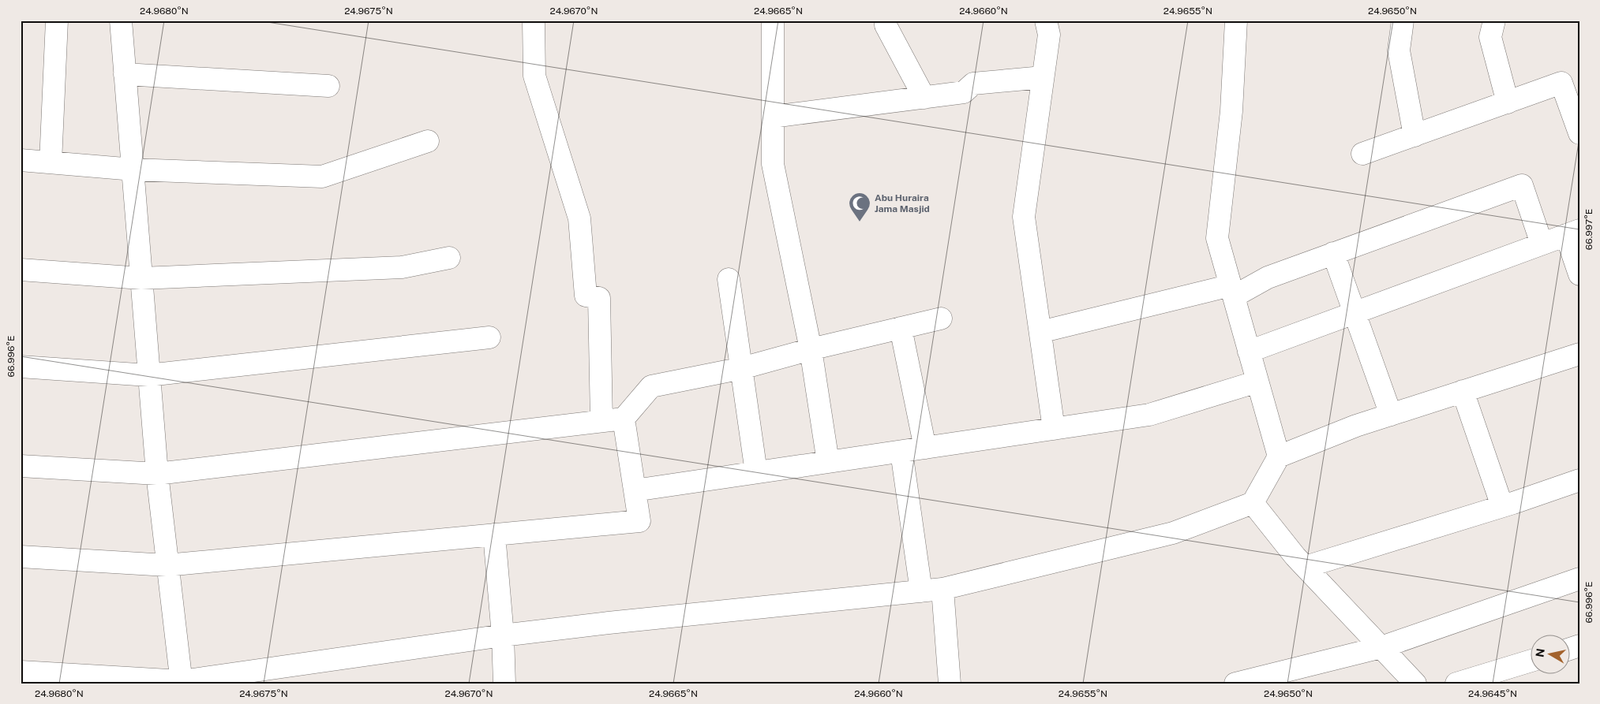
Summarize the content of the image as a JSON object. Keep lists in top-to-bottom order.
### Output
{
  "places": {
    "mosque": ["Abu Huraira Jama Masjid"]
  },
  "north": "left",
  "coordinates": [
    "24.9680°N",
    "24.9675°N",
    "24.9670°N",
    "24.9665°N",
    "24.9660°N",
    "24.9655°N",
    "24.9650°N",
    "66.997°E",
    "66.996°E",
    "24.9645°N"
  ]
}
